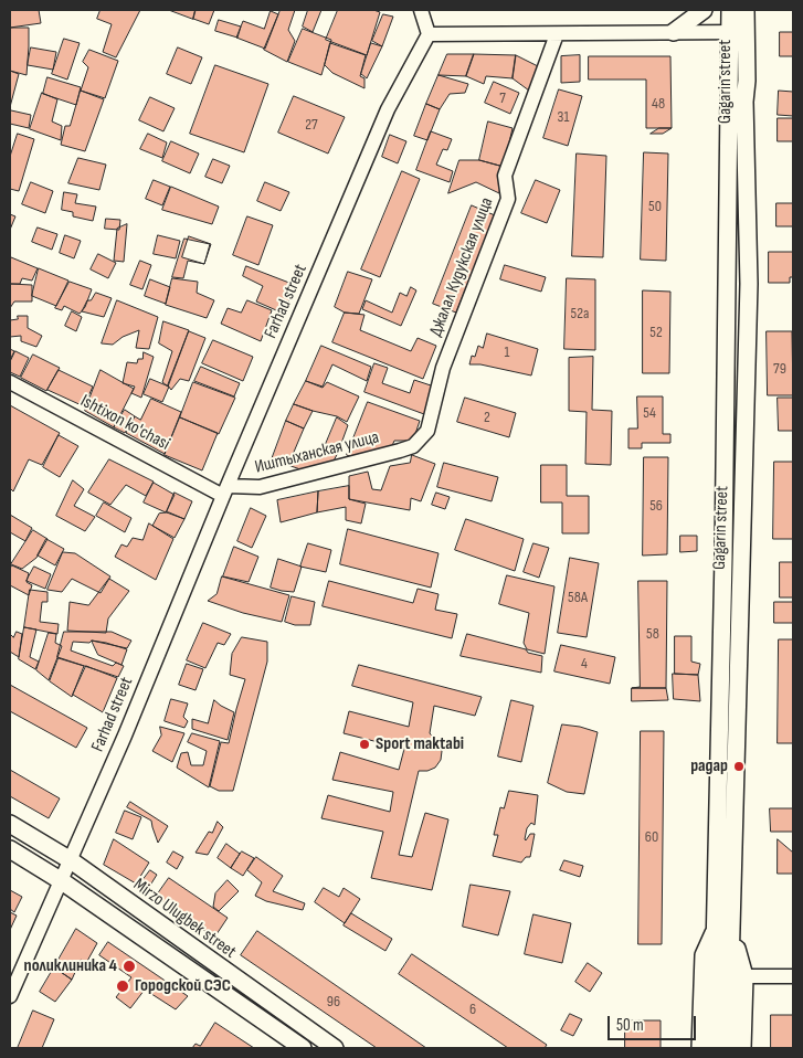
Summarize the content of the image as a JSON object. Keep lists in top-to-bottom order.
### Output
{
  "streets": {
    "main road": ["Gagarin street", "Mirzo Ulugbek street"],
    "street": [
      "Джалал Кудукская улица",
      "Farhad street",
      "Ishtixon ko'chasi",
      "Иштыханская улица"
    ]
  },
  "crossings": [
    ["Джалал Кудукская улица", "Иштыханская улица"],
    ["Farhad street", "Ishtixon ko'chasi"],
    ["Farhad street", "Иштыханская улица"],
    ["Farhad street", "Mirzo Ulugbek street"],
    ["Ishtixon ko'chasi", "Иштыханская улица"]
  ],
  "places": [
    "Sport maktabi",
    "радар",
    "поликлиника 4",
    "Городской СЭС"
  ],
  "house_numbers": [
    "7",
    "48",
    "31",
    "27",
    "50",
    "52a",
    "52",
    "1",
    "79",
    "54",
    "2",
    "56",
    "58А",
    "58",
    "4",
    "60",
    "96",
    "6"
  ],
  "scale_bar": "50 m"
}
